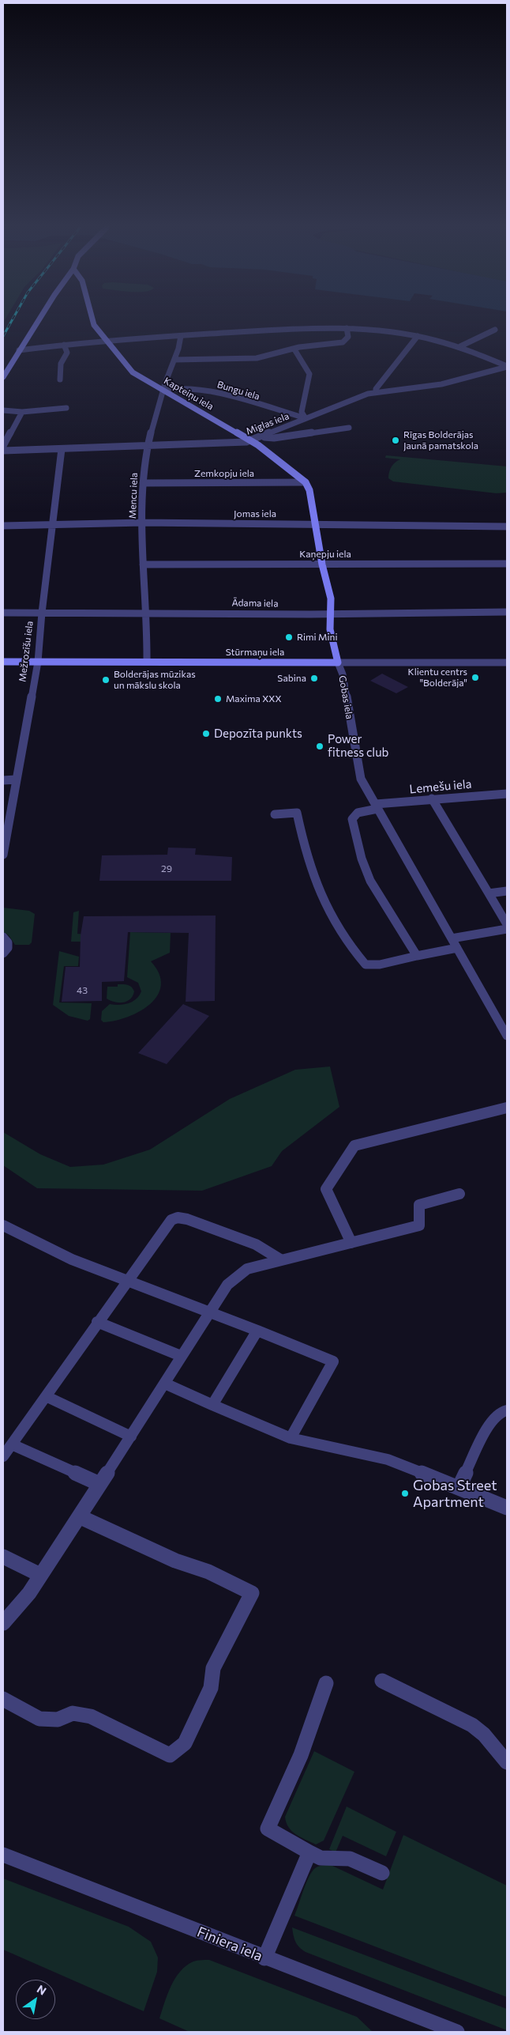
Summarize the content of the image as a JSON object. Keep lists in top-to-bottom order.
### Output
{
  "streets": {
    "street": [
      "Bungu iela",
      "Kapteiņu iela",
      "Miglas iela",
      "Zemkopju iela",
      "Mencu iela",
      "Jomas iela",
      "Kaņepju iela",
      "Ādama iela",
      "Mežrozīšu iela",
      "Stūrmaņu iela",
      "Gobas iela",
      "Lemešu iela",
      "Finiera iela"
    ]
  },
  "crossings": [
    ["Bungu iela", "Kapteiņu iela"],
    ["Bungu iela", "Miglas iela"],
    ["Bungu iela", "Mencu iela"],
    ["Kapteiņu iela", "Miglas iela"],
    ["Kapteiņu iela", "Mencu iela"],
    ["Miglas iela", "Mencu iela"],
    ["Miglas iela", "Mežrozīšu iela"],
    ["Zemkopju iela", "Mencu iela"],
    ["Zemkopju iela", "Gobas iela"],
    ["Mencu iela", "Jomas iela"],
    ["Mencu iela", "Kaņepju iela"],
    ["Mencu iela", "Ādama iela"],
    ["Mencu iela", "Stūrmaņu iela"],
    ["Jomas iela", "Mežrozīšu iela"],
    ["Jomas iela", "Gobas iela"],
    ["Kaņepju iela", "Gobas iela"],
    ["Ādama iela", "Mežrozīšu iela"],
    ["Ādama iela", "Gobas iela"],
    ["Mežrozīšu iela", "Stūrmaņu iela"],
    ["Stūrmaņu iela", "Gobas iela"],
    ["Gobas iela", "Lemešu iela"]
  ],
  "places": [
    "Rīgas Bolderājas Jaunā pamatskola",
    "Rimi Mini",
    "Klientu centrs \"Bolderāja\"",
    "Sabina",
    "Bolderājas mūzikas un mākslu skola",
    "Maxima XXX",
    "Depozīta punkts",
    "Power fitness club",
    "Gobas Street Apartment"
  ],
  "house_numbers": ["29", "43"],
  "north": "top right"
}
